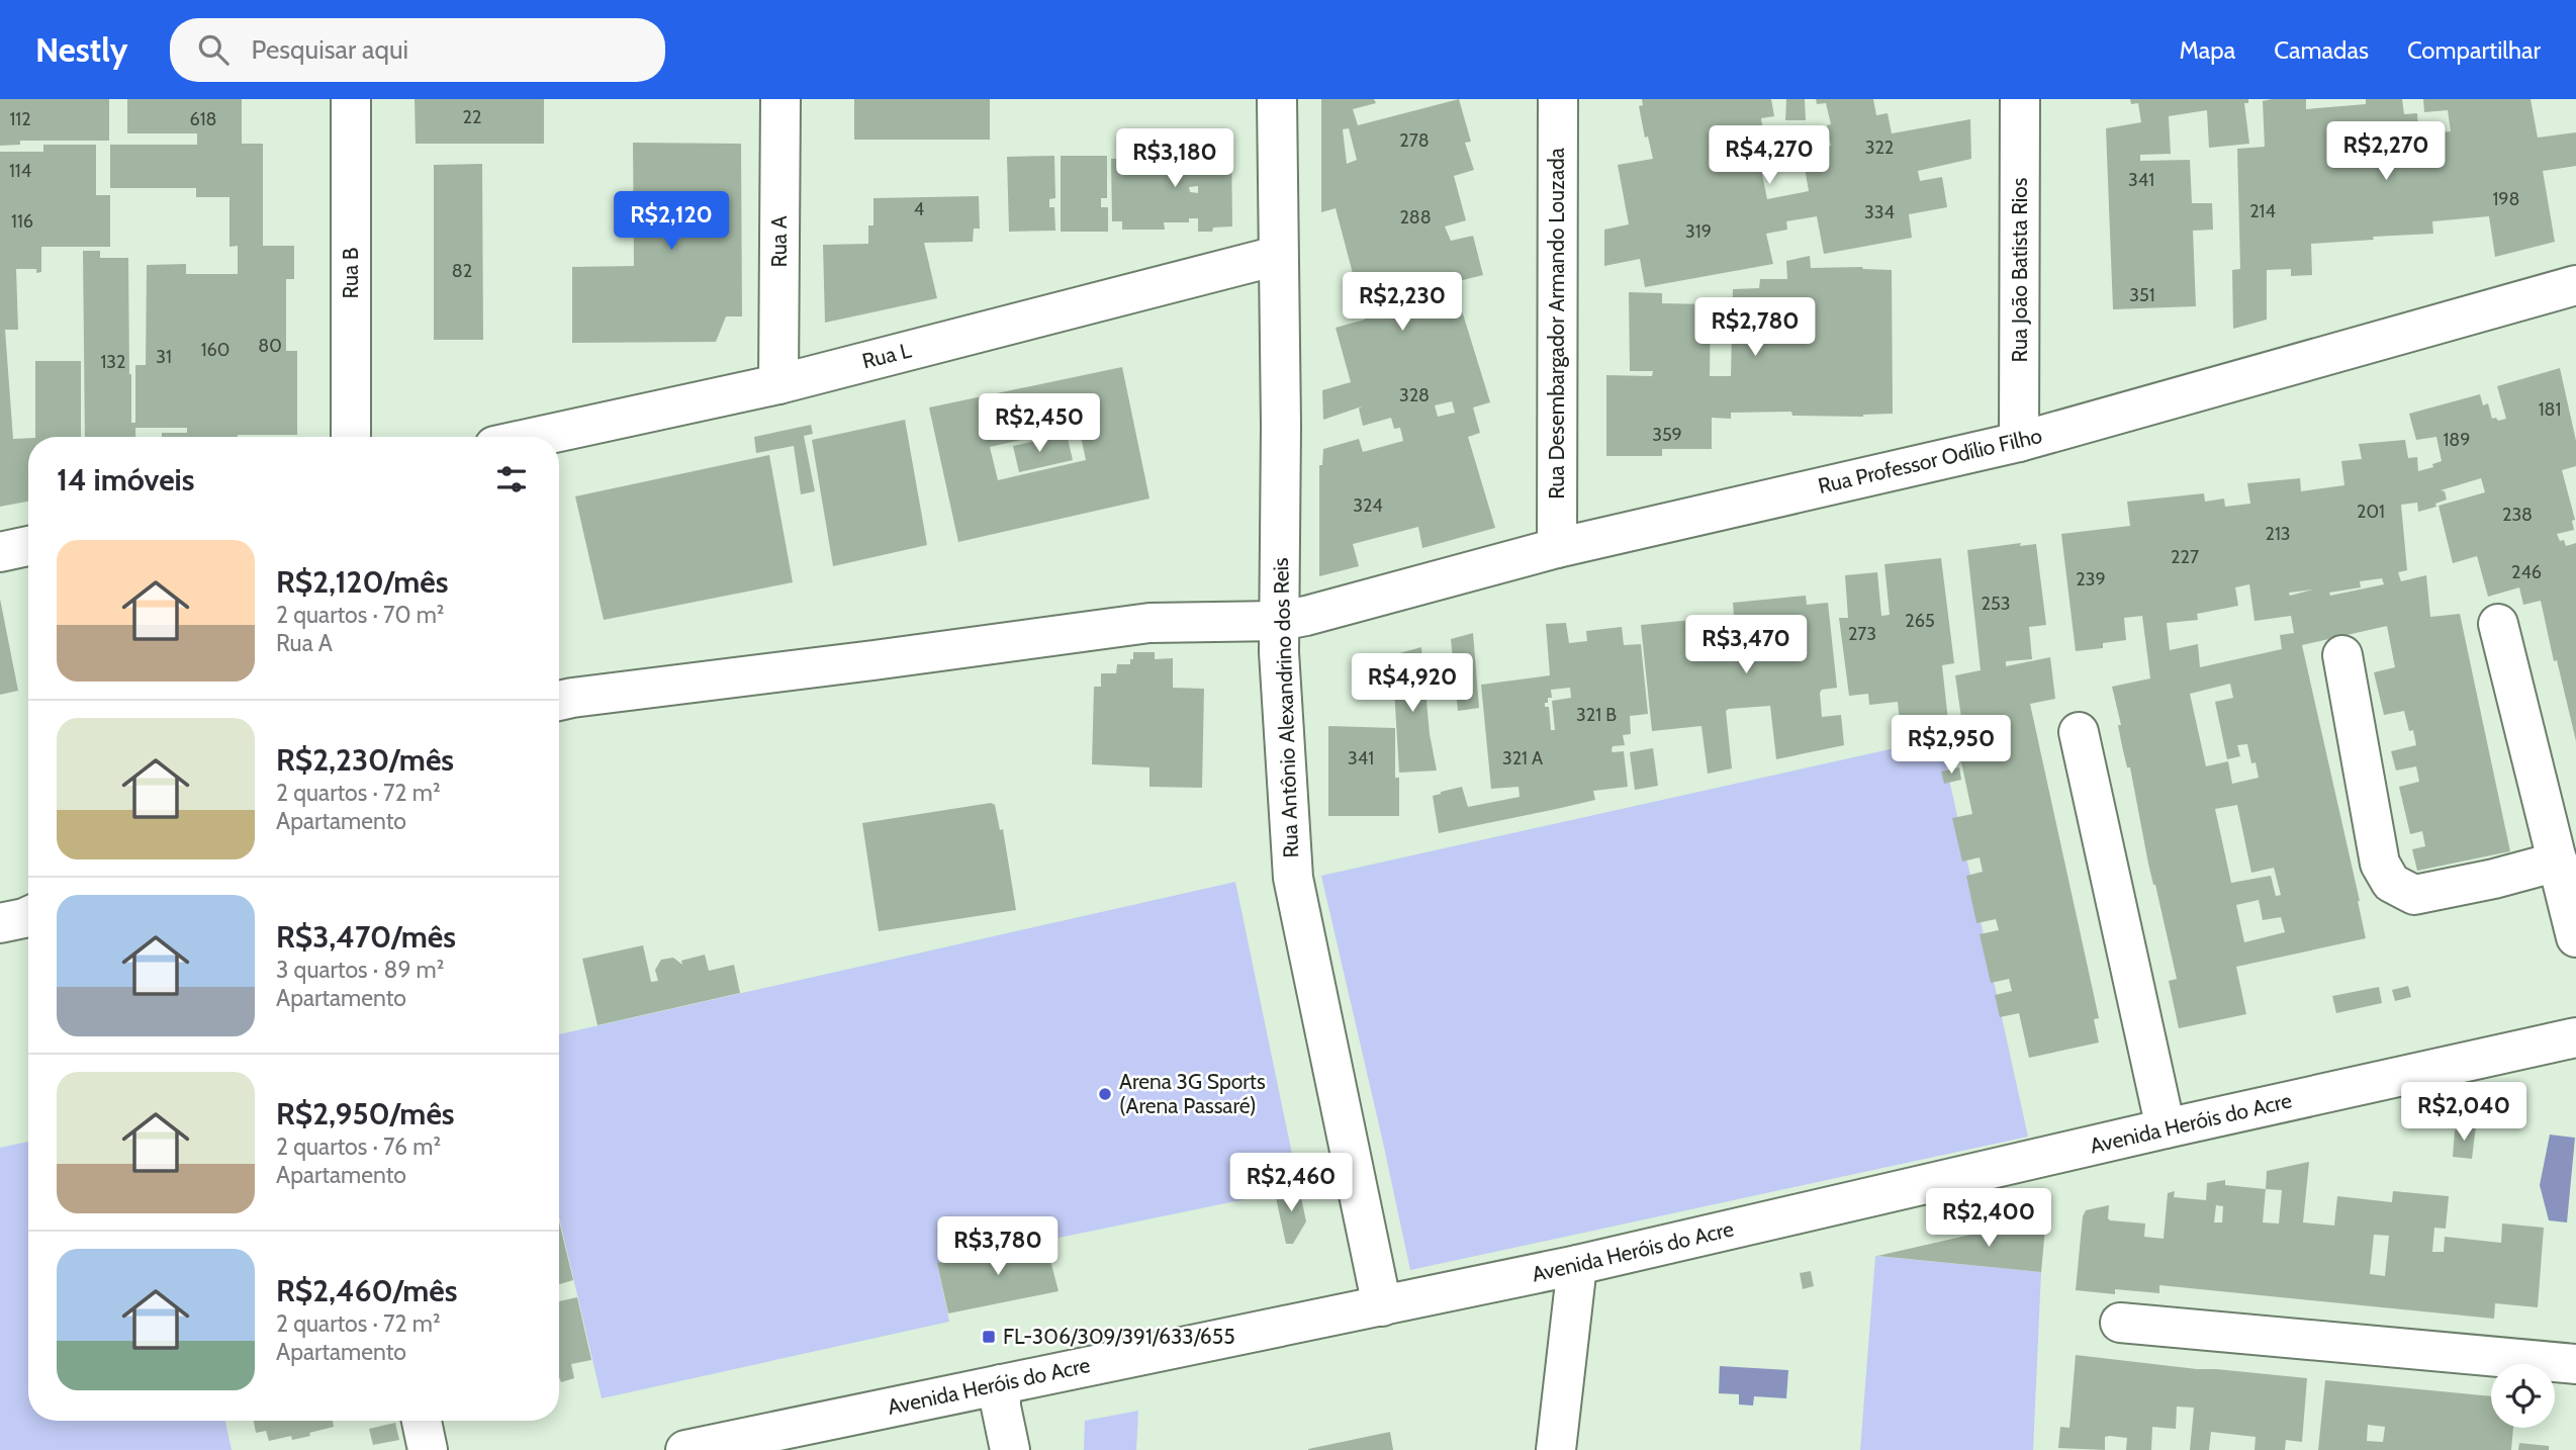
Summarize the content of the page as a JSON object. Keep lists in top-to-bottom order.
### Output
{
  "streets": {
    "street": [
      "Rua A",
      "Rua João Batista Rios",
      "Rua B",
      "Rua Desembargador Armando Louzada",
      "Rua L",
      "Rua Professor Odílio Filho",
      "Rua Antônio Alexandrino dos Reis",
      "Avenida Heróis do Acre"
    ]
  },
  "crossings": [
    ["Rua A", "Rua L"],
    ["Rua João Batista Rios", "Rua Professor Odílio Filho"],
    ["Rua Desembargador Armando Louzada", "Rua Professor Odílio Filho"],
    ["Rua L", "Rua Antônio Alexandrino dos Reis"],
    ["Rua Professor Odílio Filho", "Rua Antônio Alexandrino dos Reis"],
    ["Rua Antônio Alexandrino dos Reis", "Avenida Heróis do Acre"]
  ],
  "places": {
    "other": ["Arena 3G Sports (Arena Passaré)"],
    "transit": ["FL-306/309/391/633/655"]
  },
  "house_numbers": [
    "22",
    "112",
    "618",
    "278",
    "322",
    "114",
    "341",
    "198",
    "4",
    "214",
    "334",
    "288",
    "116",
    "319",
    "82",
    "351",
    "80",
    "160",
    "31",
    "132",
    "328",
    "181",
    "359",
    "189",
    "324",
    "201",
    "238",
    "213",
    "227",
    "246",
    "239",
    "253",
    "265",
    "273",
    "321 B",
    "341",
    "321 A"
  ],
  "page": {
    "header": "Nestly",
    "search": "Pesquisar aqui",
    "nav": ["Mapa", "Camadas", "Compartilhar"],
    "price": [
      "R$2,270",
      "R$4,270",
      "R$3,180",
      "R$2,120",
      "R$2,230",
      "R$2,780",
      "R$2,450",
      "R$3,470",
      "R$4,920",
      "R$2,950",
      "R$2,040",
      "R$2,460",
      "R$2,400",
      "R$3,780"
    ],
    "heading": "14 imóveis",
    "list": [
      {
        "name": "R$2,120/mês",
        "note": "2 quartos · 70 m² · Rua A"
      },
      {
        "name": "R$2,230/mês",
        "note": "2 quartos · 72 m² · Apartamento"
      },
      {
        "name": "R$3,470/mês",
        "note": "3 quartos · 89 m² · Apartamento"
      },
      {
        "name": "R$2,950/mês",
        "note": "2 quartos · 76 m² · Apartamento"
      },
      {
        "name": "R$2,460/mês",
        "note": "2 quartos · 72 m² · Apartamento"
      }
    ]
  }
}
